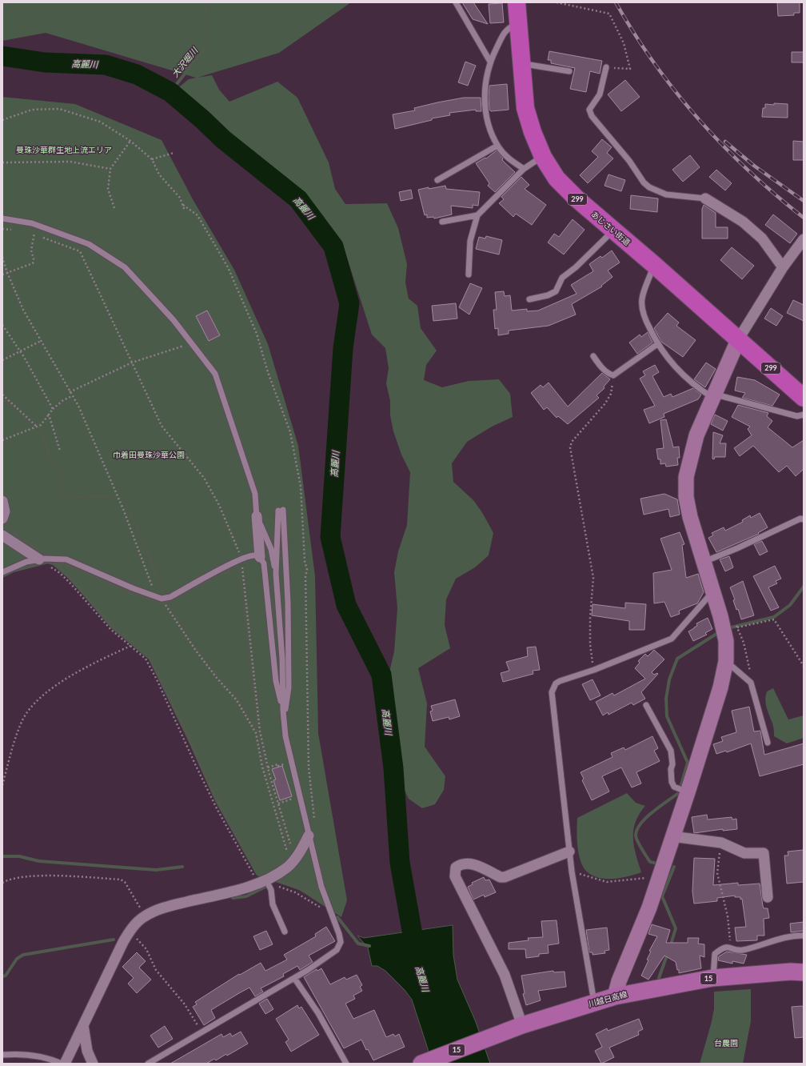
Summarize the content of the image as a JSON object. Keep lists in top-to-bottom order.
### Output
{
  "streets": {
    "highway": ["299", "あじさい街道"],
    "main road": ["15", "川越日高線"]
  },
  "water": ["大沢堀川", "高麗川"],
  "parks": ["曼珠沙華群生地上流エリア", "巾着田曼珠沙華公園", "台農園"]
}
